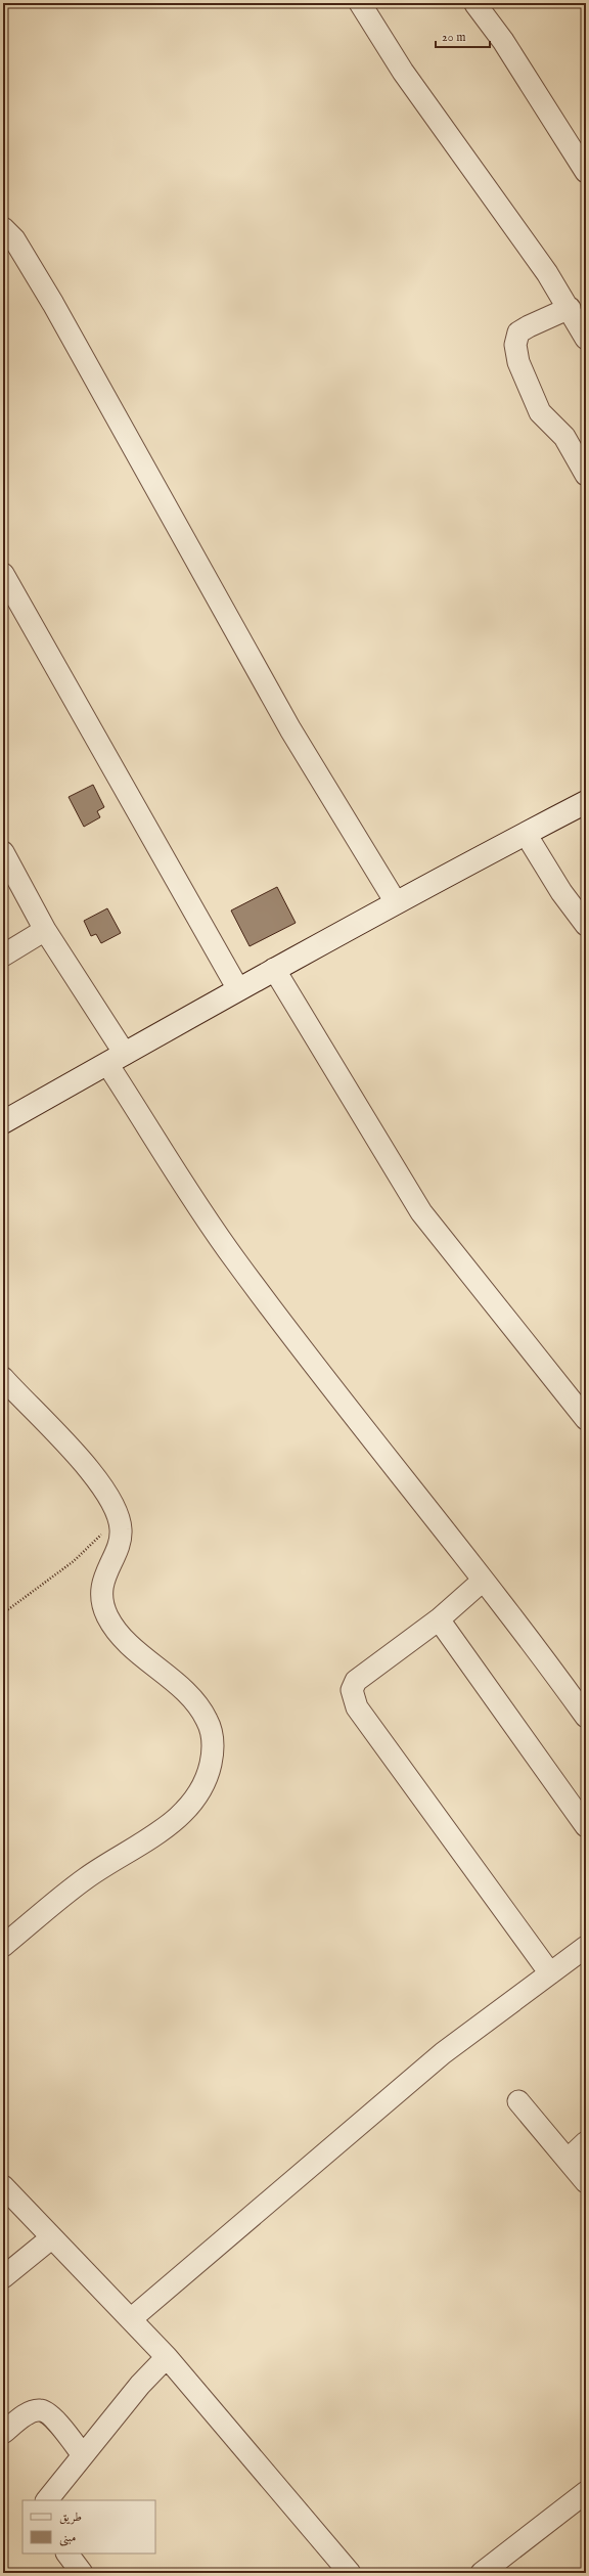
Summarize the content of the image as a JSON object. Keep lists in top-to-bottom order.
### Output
{
  "legend": ["طريق", "مبنى"],
  "scale_bar": "20 m"
}
